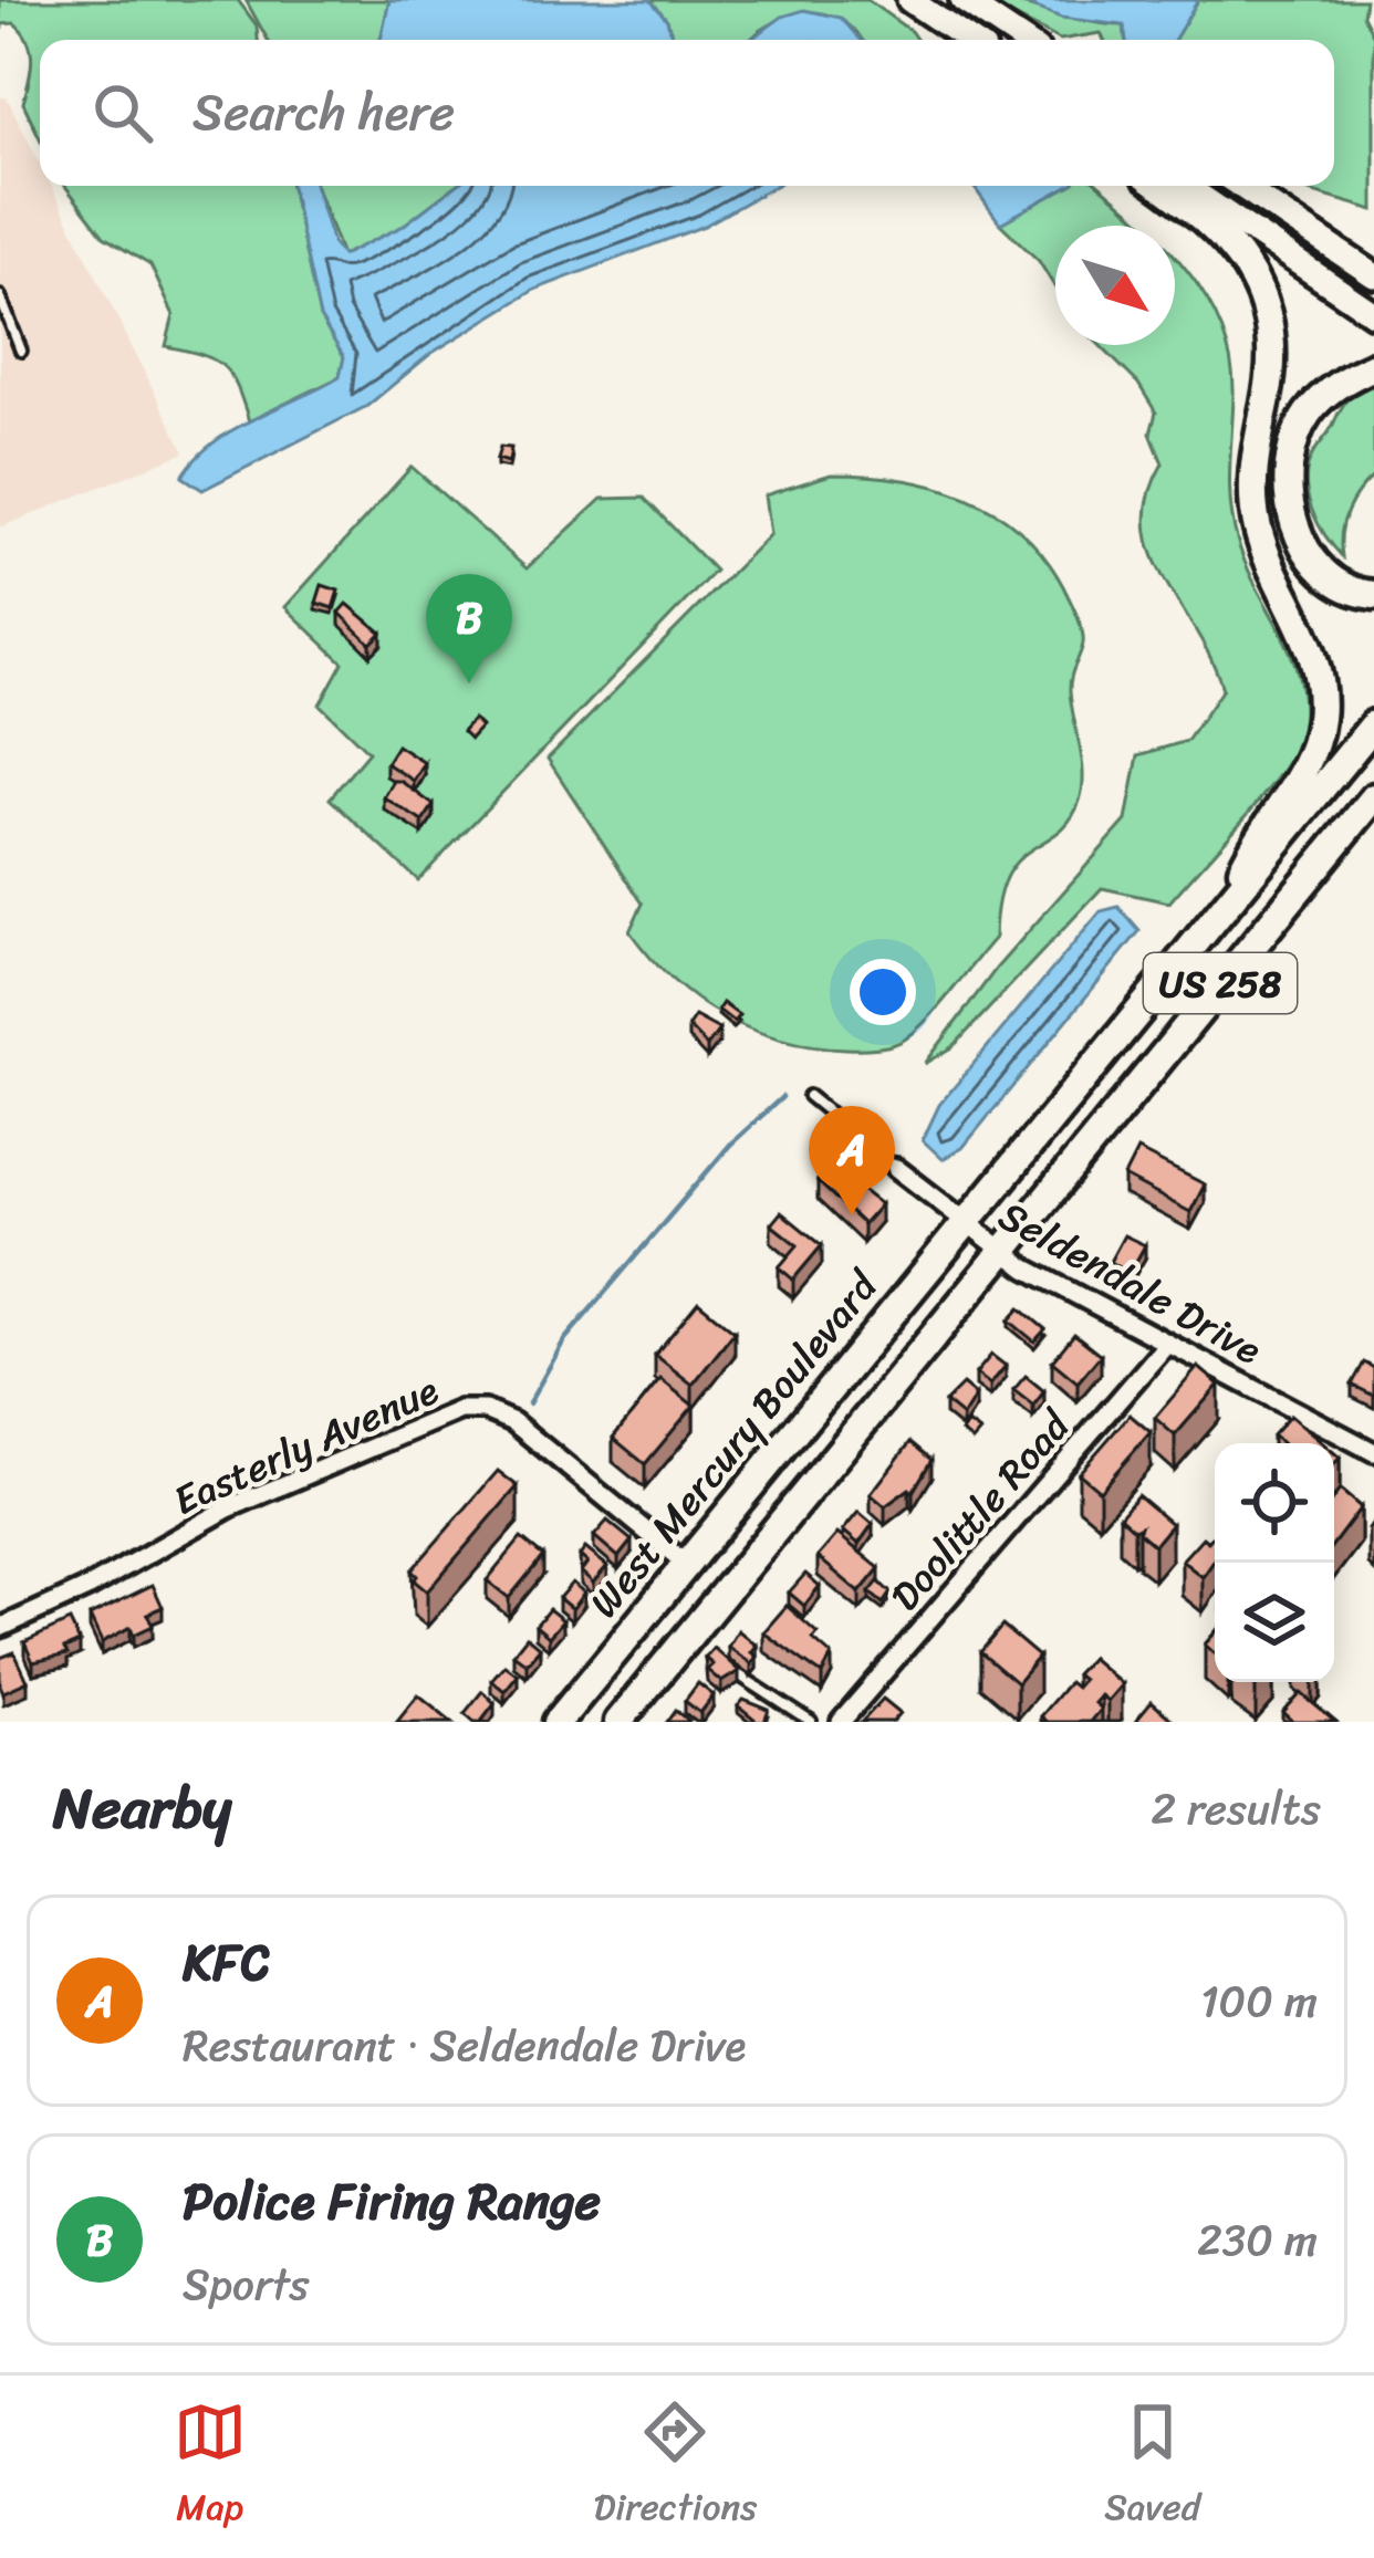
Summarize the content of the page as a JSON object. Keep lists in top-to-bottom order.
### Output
{
  "streets": {
    "main road": ["US 258", "West Mercury Boulevard"],
    "street": ["Seldendale Drive", "Easterly Avenue", "Doolittle Road"]
  },
  "crossings": [
    ["US 258", "Seldendale Drive"],
    ["Seldendale Drive", "West Mercury Boulevard"],
    ["Seldendale Drive", "Doolittle Road"],
    ["Easterly Avenue", "West Mercury Boulevard"]
  ],
  "north": "bottom right",
  "page": {
    "search": "Search here",
    "pins": ["B", "A"],
    "heading": ["Nearby", "2 results"],
    "list": [
      {
        "mark": "A",
        "name": "KFC",
        "note": "Restaurant · Seldendale Drive",
        "value": "100 m"
      },
      {
        "mark": "B",
        "name": "Police Firing Range",
        "note": "Sports",
        "value": "230 m"
      }
    ],
    "nav": ["Map", "Directions", "Saved"]
  }
}
